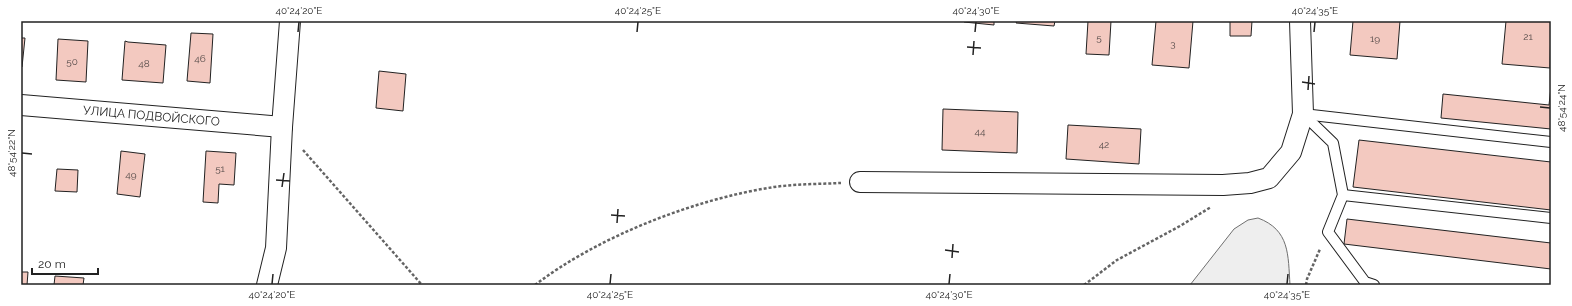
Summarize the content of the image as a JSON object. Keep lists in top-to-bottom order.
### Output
{
  "streets": {
    "street": ["УЛИЦА ПОДВОЙСКОГО"]
  },
  "house_numbers": [
    "21",
    "5",
    "19",
    "3",
    "46",
    "50",
    "48",
    "44",
    "42",
    "51",
    "49"
  ],
  "scale_bar": "20 m",
  "coordinates": [
    "40°24'20\"E",
    "40°24'25\"E",
    "40°24'30\"E",
    "40°24'35\"E",
    "48°54'24\"N",
    "48°54'22\"N"
  ]
}
